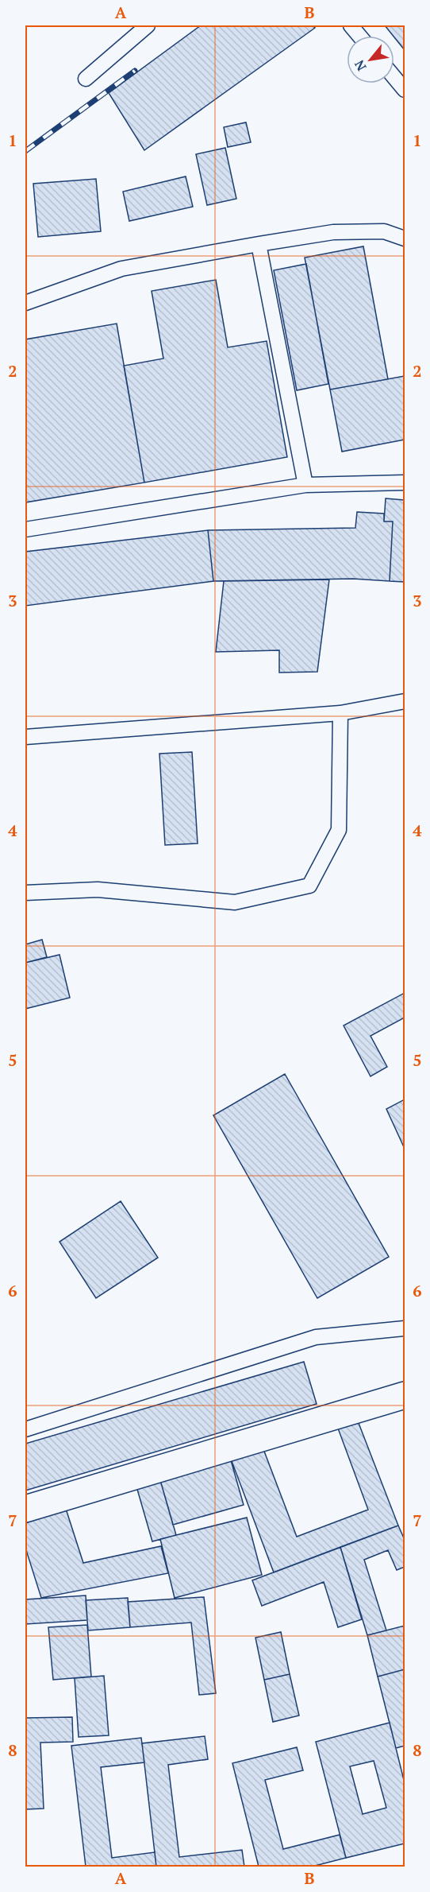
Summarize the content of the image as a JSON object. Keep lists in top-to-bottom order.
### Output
{
  "north": "bottom left",
  "grid": {
    "columns": ["A", "B"],
    "rows": [
      "1",
      "2",
      "3",
      "4",
      "5",
      "6",
      "7",
      "8"
    ]
  }
}
